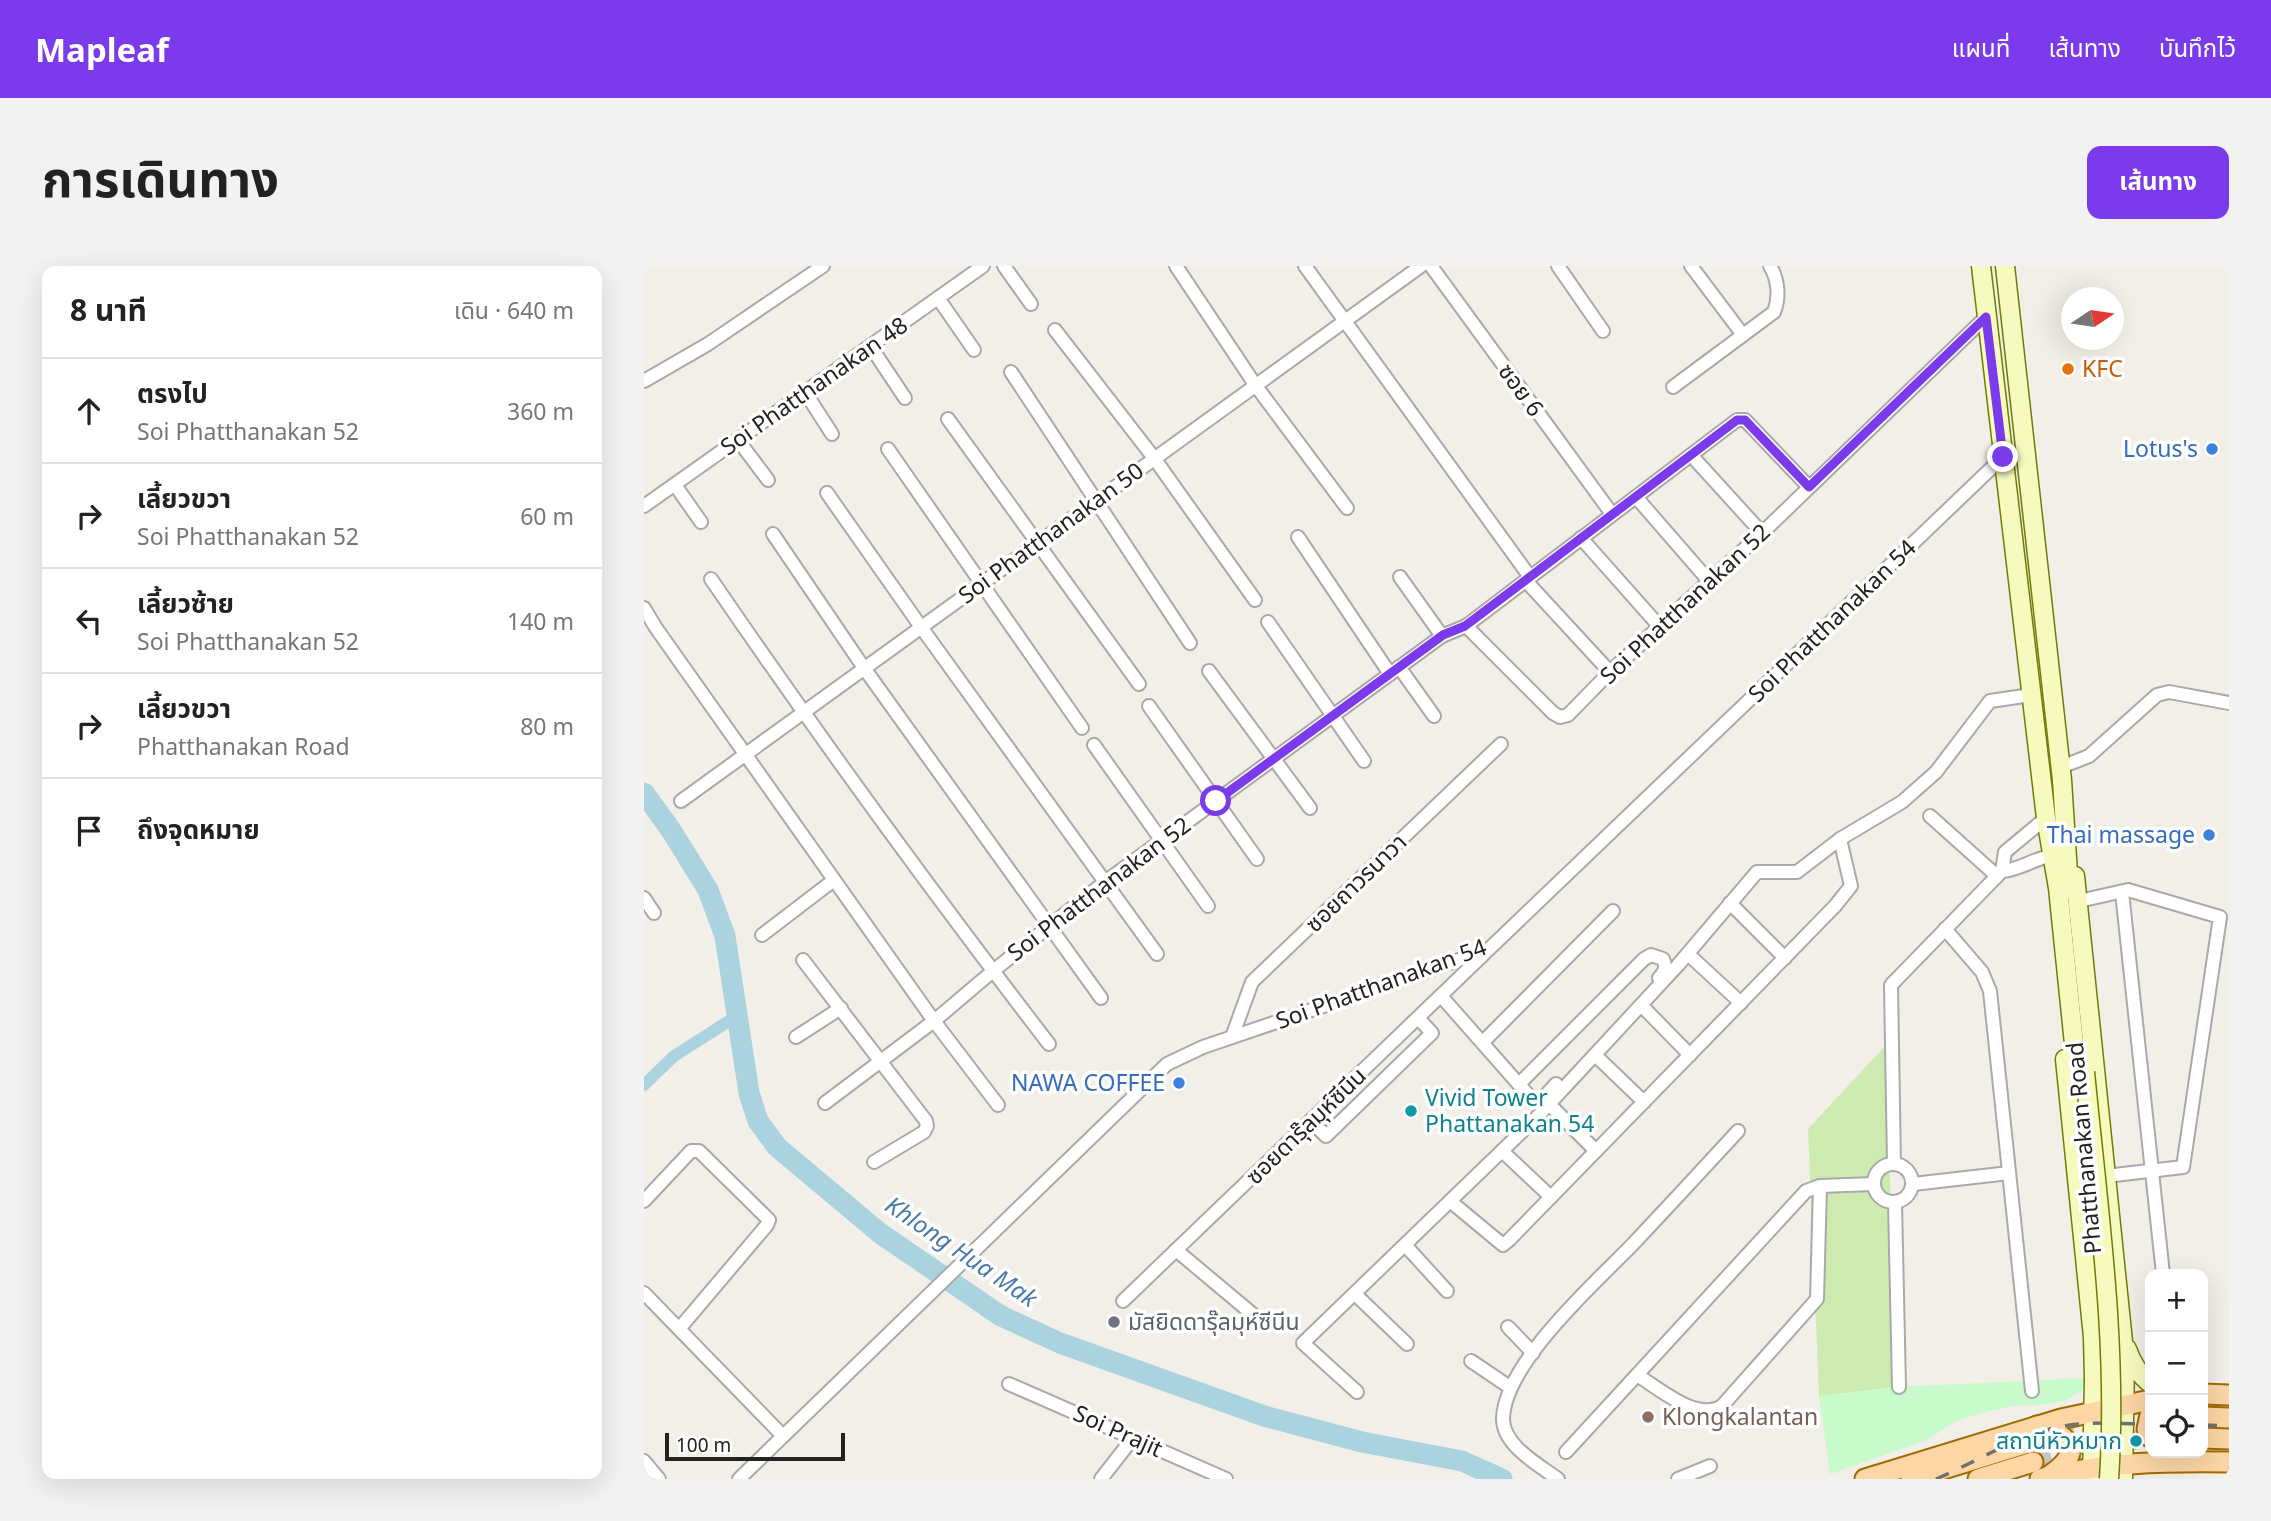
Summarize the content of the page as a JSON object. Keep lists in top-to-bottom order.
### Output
{
  "streets": {
    "main road": ["Phatthanakan Road"],
    "street": [
      "Soi Phatthanakan 48",
      "ซอย 6",
      "Soi Phatthanakan 50",
      "Soi Phatthanakan 52",
      "Soi Phatthanakan 54",
      "ซอยถาวรนาวา",
      "ซอยดารุ๊ลมุห์ซีนีน",
      "Soi Prajit"
    ]
  },
  "crossings": [
    ["ซอย 6", "Soi Phatthanakan 52"],
    ["Soi Phatthanakan 52", "Phatthanakan Road"],
    ["Soi Phatthanakan 54", "ซอยถาวรนาวา"],
    ["Soi Phatthanakan 54", "ซอยดารุ๊ลมุห์ซีนีน"],
    ["Soi Phatthanakan 54", "Phatthanakan Road"]
  ],
  "water": ["Khlong Hua Mak"],
  "places": [
    "KFC",
    "Lotus's",
    "Thai massage",
    "NAWA COFFEE",
    "Vivid Tower Phattanakan 54",
    "มัสยิดดารุ๊ลมุห์ซีนีน",
    "Klongkalantan",
    "สถานีหัวหมาก"
  ],
  "scale_bar": "100 m",
  "north": "right",
  "page": {
    "header": "Mapleaf",
    "nav": ["แผนที่", "เส้นทาง", "บันทึกไว้"],
    "title": "การเดินทาง",
    "buttons": "เส้นทาง",
    "heading": ["8 นาที", "เดิน · 640 m"],
    "list": [
      ["ตรงไป", "Soi Phatthanakan 52", "360 m"],
      ["เลี้ยวขวา", "Soi Phatthanakan 52", "60 m"],
      ["เลี้ยวซ้าย", "Soi Phatthanakan 52", "140 m"],
      ["เลี้ยวขวา", "Phatthanakan Road", "80 m"],
      "ถึงจุดหมาย"
    ],
    "map_buttons": ["+", "−"],
    "scale": "100 m"
  }
}
